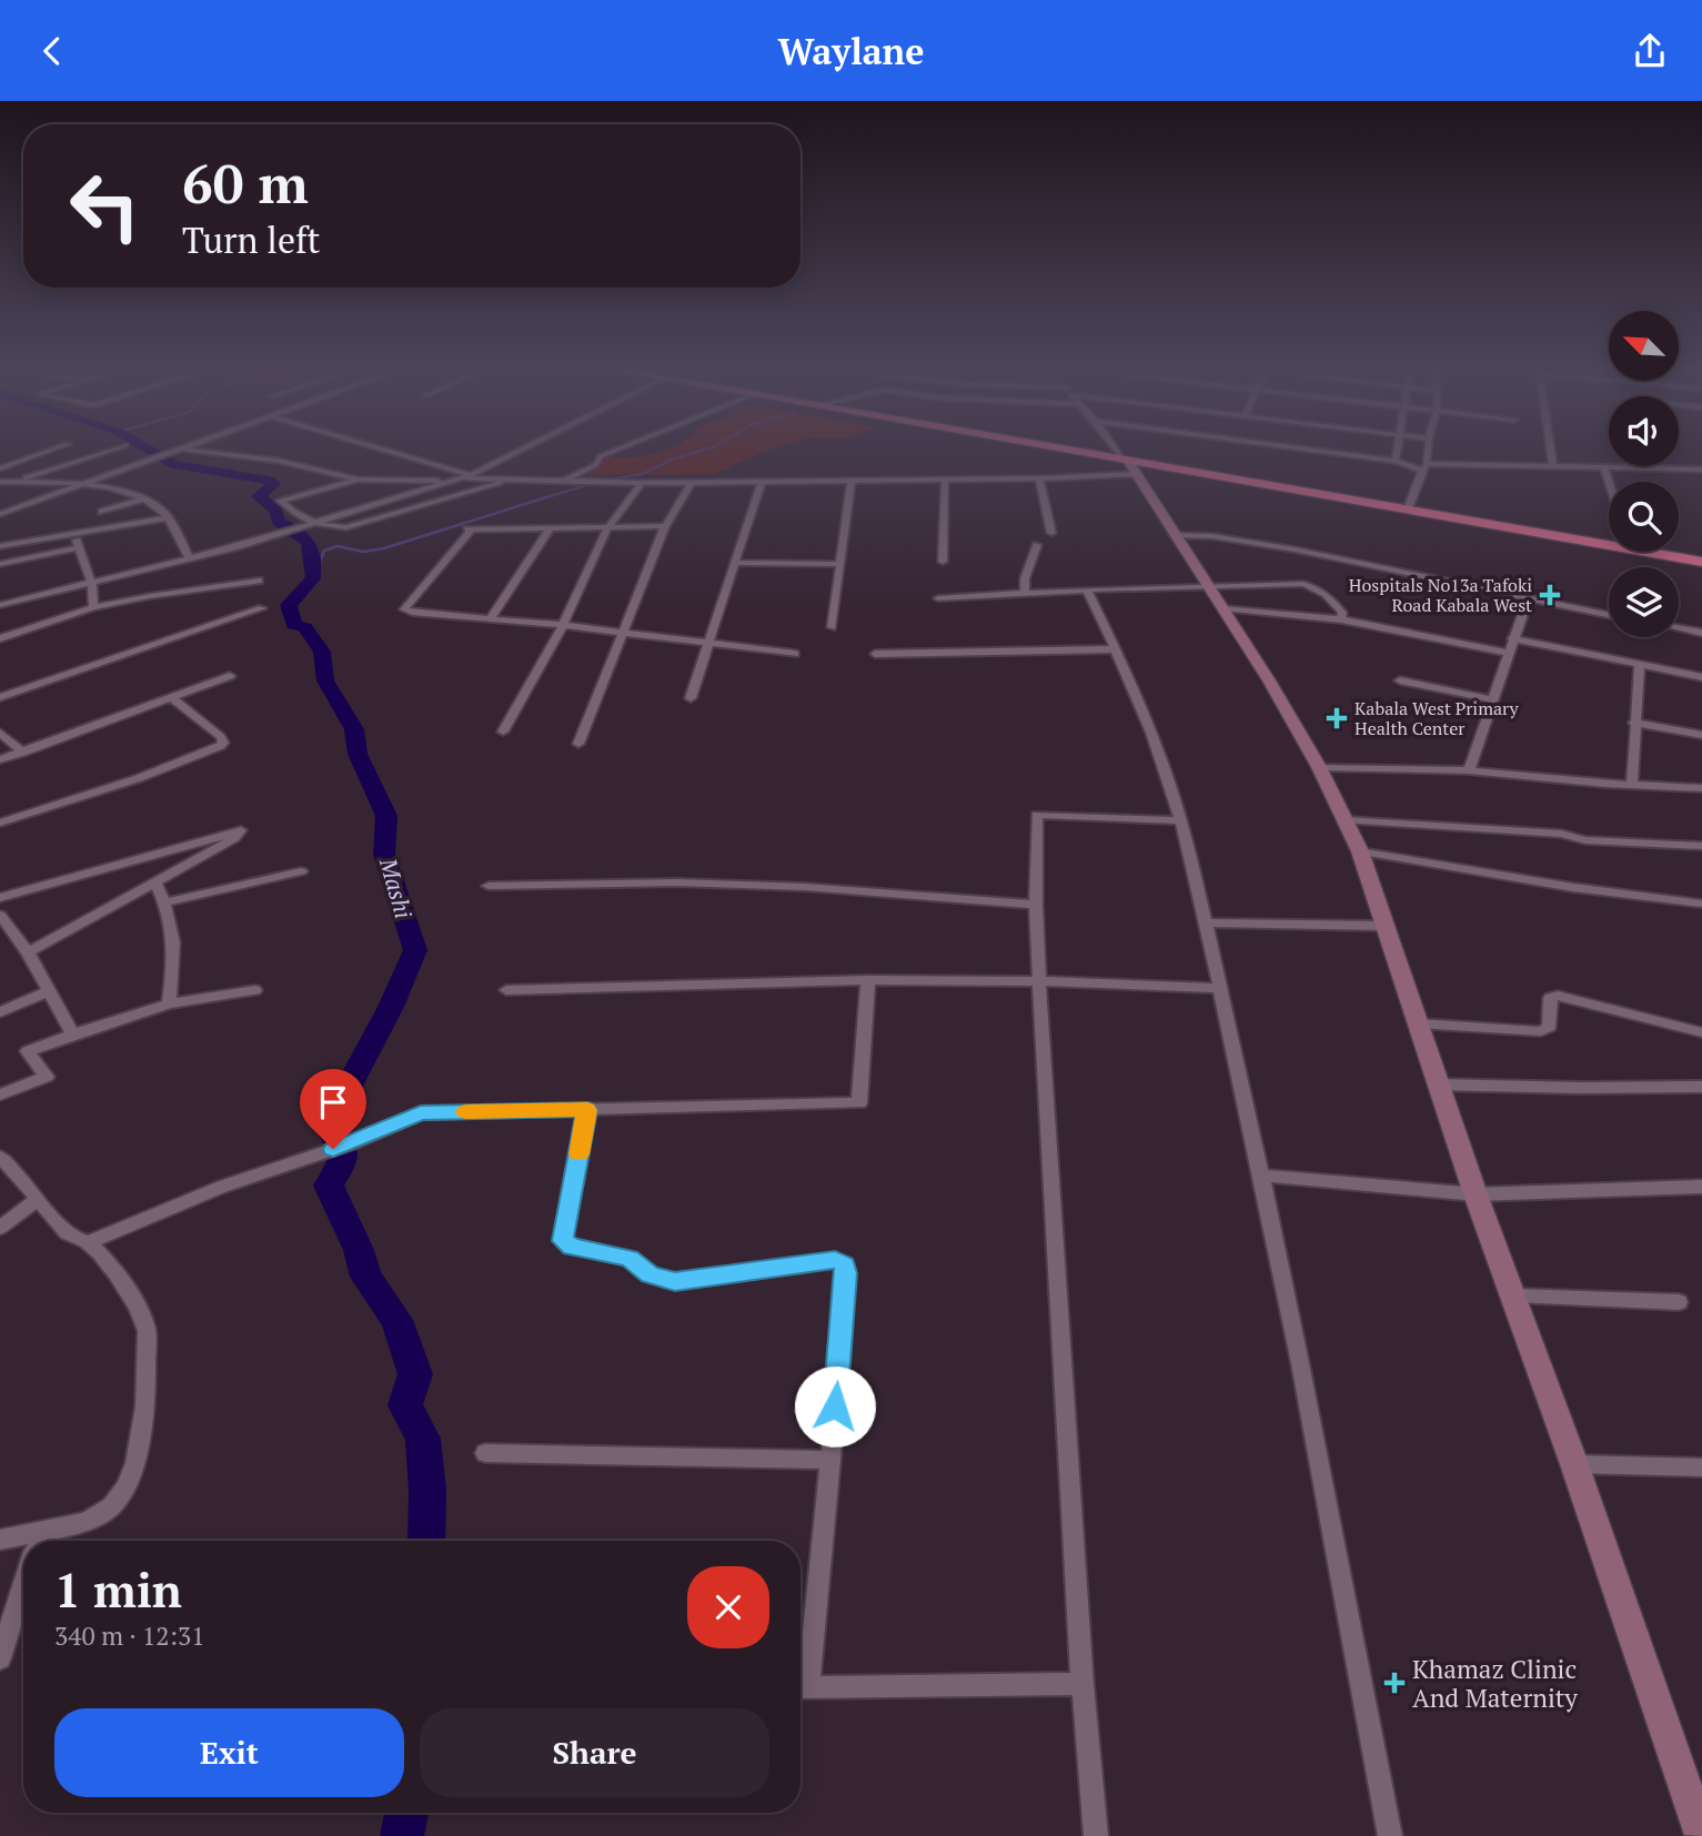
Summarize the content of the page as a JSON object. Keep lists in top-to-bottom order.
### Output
{
  "water": ["Mashi"],
  "places": {
    "health": ["Hospitals No13a Tafoki Road Kabala West", "Kabala West Primary Health Center", "Khamaz Clinic And Maternity"]
  },
  "north": "top left",
  "page": {
    "header": "Waylane",
    "turn": ["60 m", "Turn left"],
    "heading": ["1 min", "340 m · 12:31"],
    "buttons": ["Exit", "Share"]
  }
}
